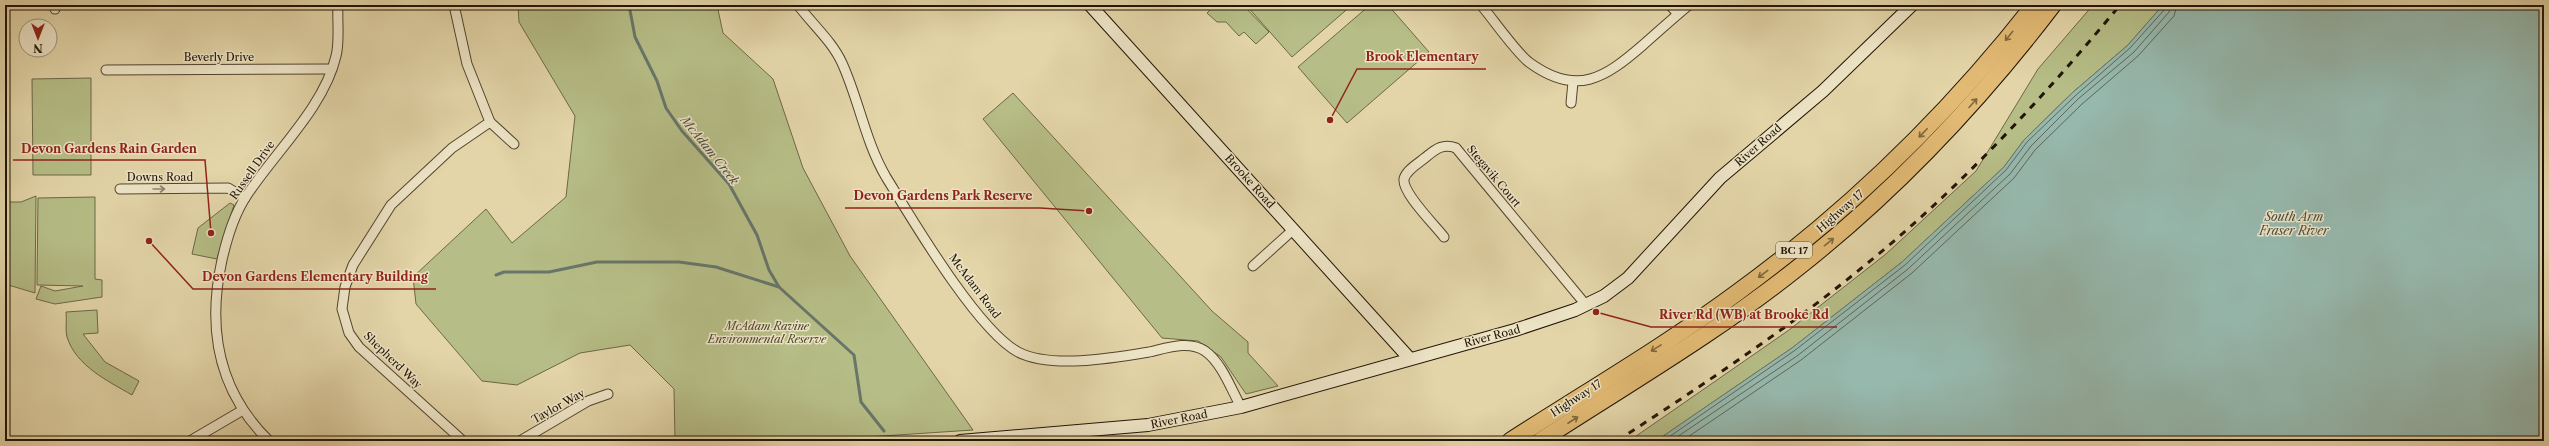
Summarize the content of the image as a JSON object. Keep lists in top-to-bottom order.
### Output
{
  "streets": {
    "highway": ["Highway 17", "BC 17"],
    "street": [
      "Beverly Drive",
      "River Road",
      "Russell Drive",
      "Stegavik Court",
      "Downs Road",
      "Brooke Road",
      "McAdam Road",
      "Shepherd Way",
      "Taylor Way"
    ]
  },
  "crossings": [
    ["Beverly Drive", "Russell Drive"],
    ["River Road", "Stegavik Court"],
    ["River Road", "Brooke Road"],
    ["River Road", "McAdam Road"],
    ["Russell Drive", "Downs Road"]
  ],
  "one_way": ["Downs Road"],
  "water": ["McAdam Creek", "South Arm Fraser River"],
  "parks": ["McAdam Ravine Environmental Reserve"],
  "places": [
    "Brook Elementary",
    "Devon Gardens Park Reserve",
    "Devon Gardens Rain Garden",
    "Devon Gardens Elementary Building",
    "River Rd (WB) at Brooke Rd"
  ],
  "north": "bottom"
}
